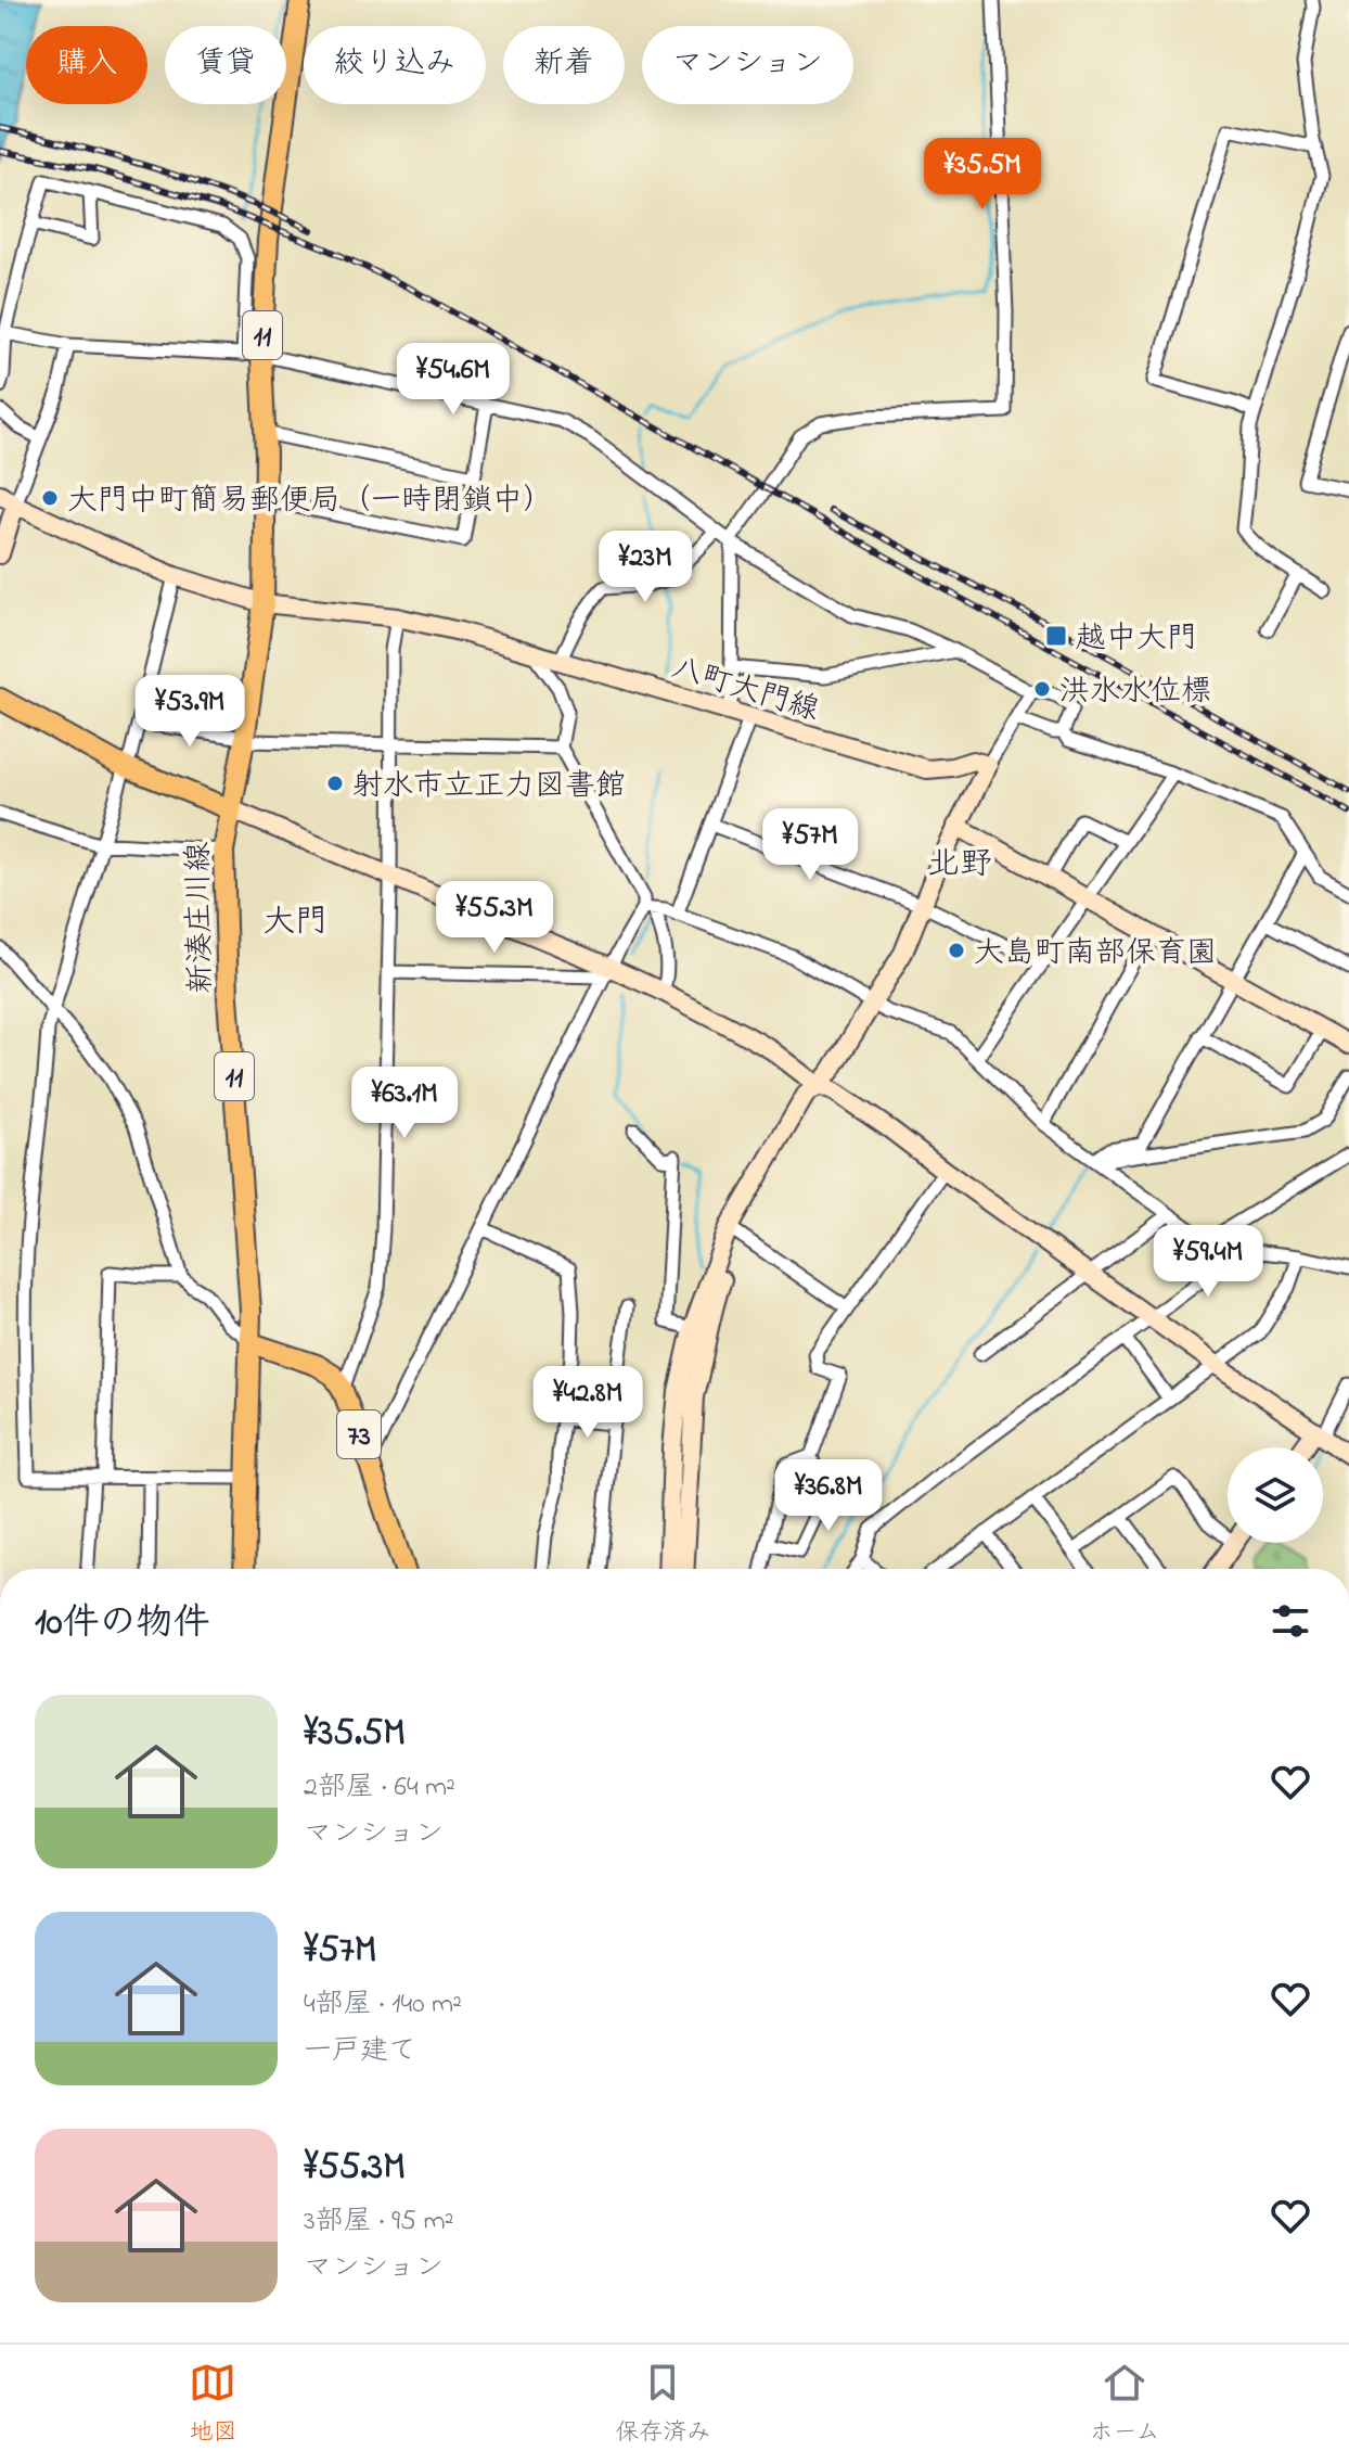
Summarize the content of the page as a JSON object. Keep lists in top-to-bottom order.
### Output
{
  "streets": {
    "main road": ["11", "新湊庄川線", "73"],
    "street": ["八町大門線"]
  },
  "crossings": [
    ["八町大門線", "新湊庄川線"],
    ["新湊庄川線", "73"]
  ],
  "districts": ["北野", "大門"],
  "places": {
    "other": [
      "大門中町簡易郵便局（一時閉鎖中）",
      "洪水水位標",
      "射水市立正力図書館",
      "大島町南部保育園"
    ],
    "transit": ["越中大門"]
  },
  "page": {
    "chip": [
      "購入",
      "賃貸",
      "絞り込み",
      "新着",
      "マンション"
    ],
    "price": [
      "¥35.5M",
      "¥54.6M",
      "¥23M",
      "¥53.9M",
      "¥57M",
      "¥55.3M",
      "¥63.1M",
      "¥59.4M",
      "¥42.8M",
      "¥36.8M"
    ],
    "heading": "10件の物件",
    "list": [
      {
        "name": "¥35.5M",
        "note": "2部屋 · 64 m² · マンション"
      },
      {
        "name": "¥57M",
        "note": "4部屋 · 140 m² · 一戸建て"
      },
      {
        "name": "¥55.3M",
        "note": "3部屋 · 95 m² · マンション"
      }
    ],
    "tabs": ["地図", "保存済み", "ホーム"]
  }
}
